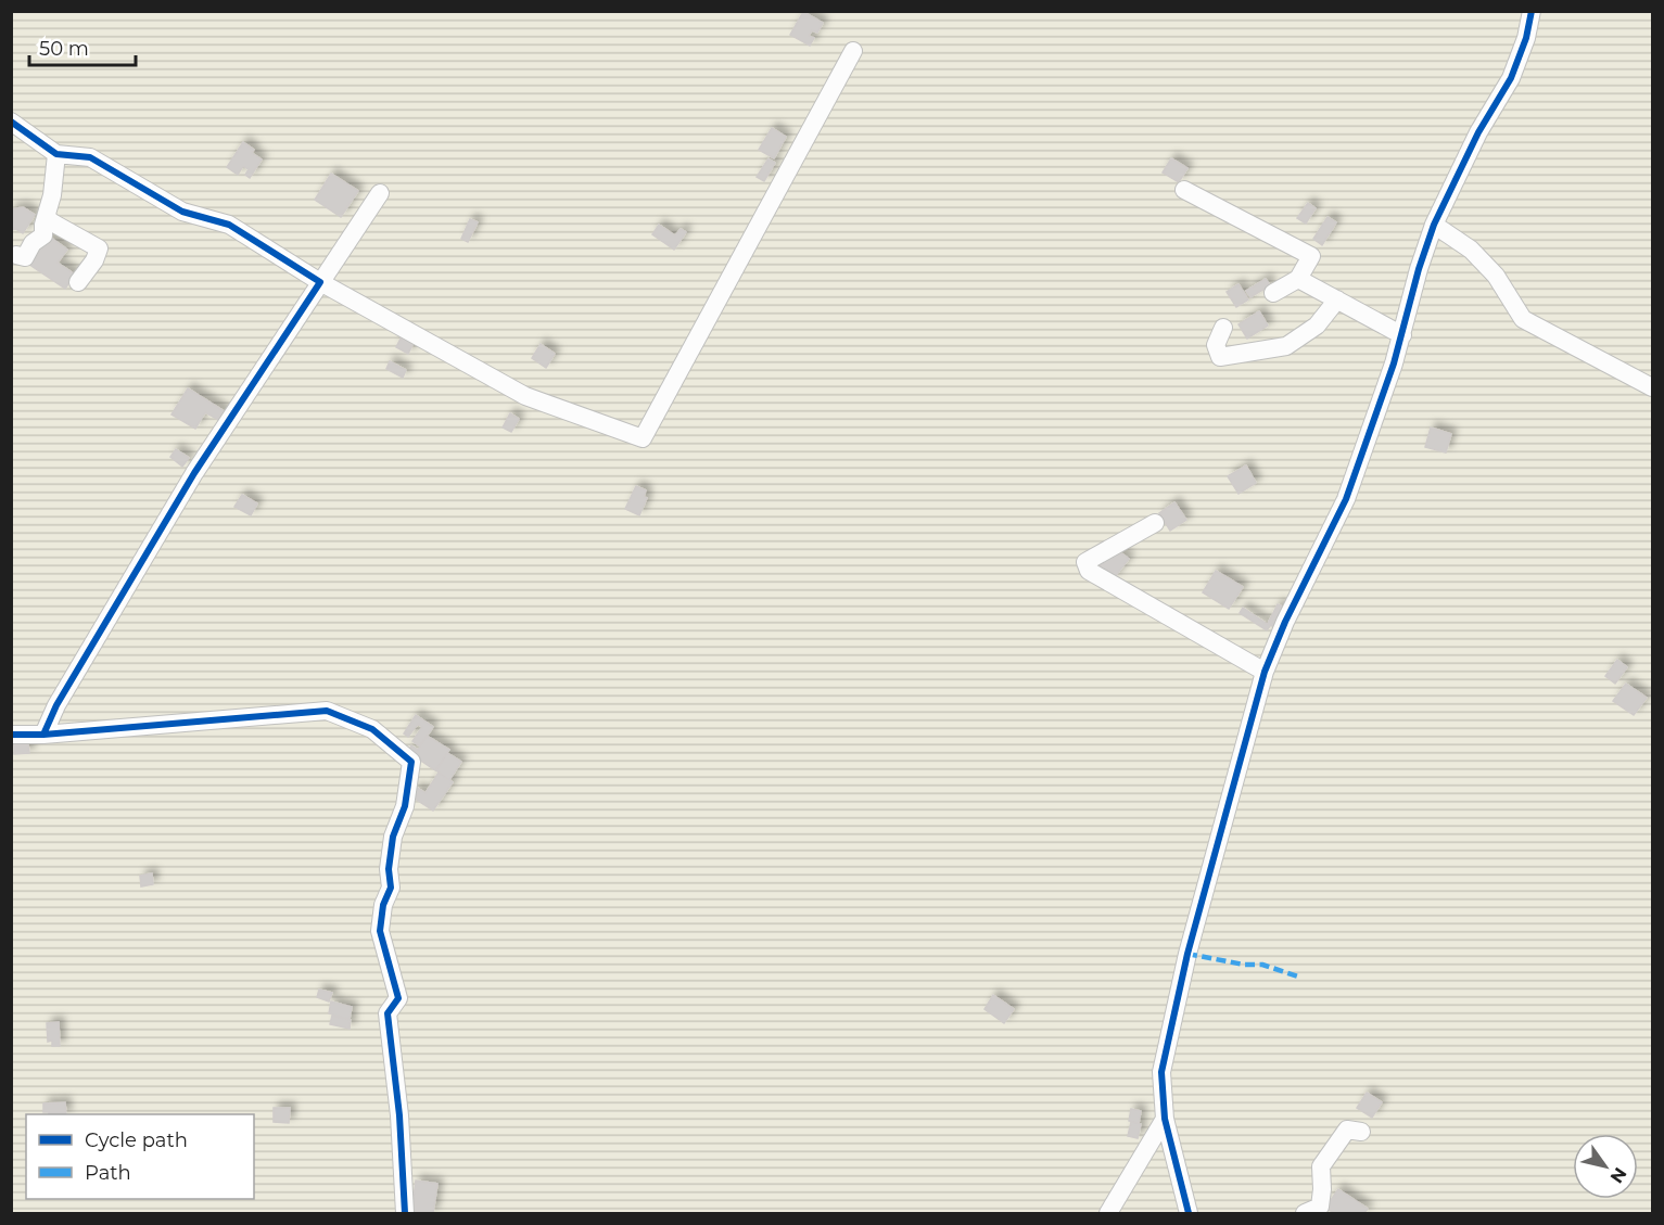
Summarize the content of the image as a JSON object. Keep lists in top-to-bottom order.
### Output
{
  "legend": ["Cycle path", "Path"],
  "scale_bar": "50 m",
  "north": "bottom right"
}
